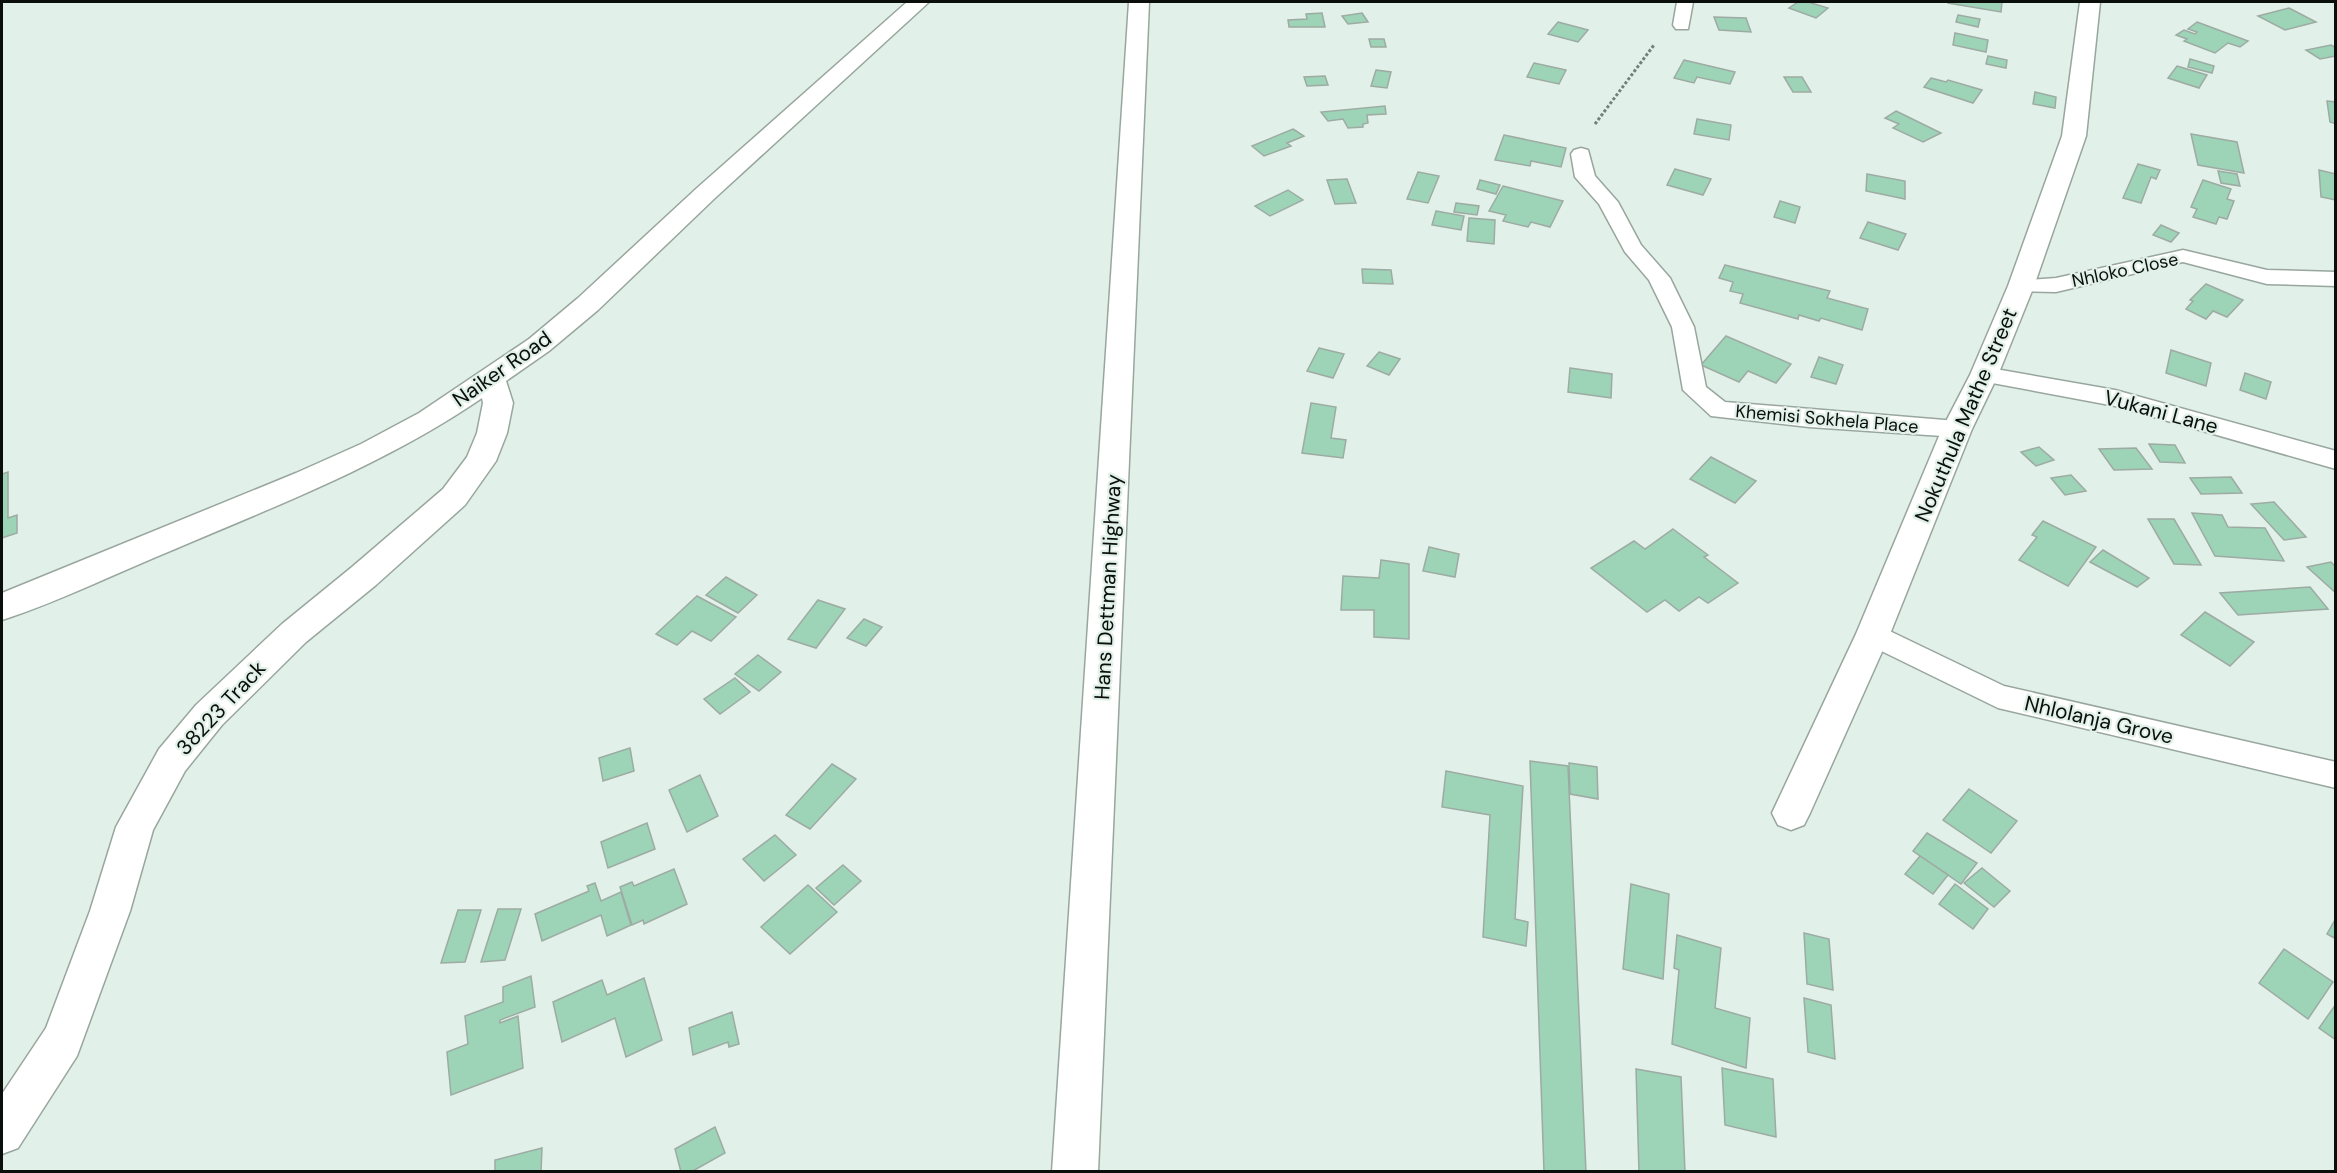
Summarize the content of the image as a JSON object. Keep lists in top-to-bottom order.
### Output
{
  "streets": {
    "street": [
      "Naiker Road",
      "Nokuthula Mathe Street",
      "Hans Dettman Highway",
      "38223 Track"
    ],
    "lane": [
      "Nhloko Close",
      "Vukani Lane",
      "Khemisi Sokhela Place",
      "Nhlolanja Grove"
    ]
  },
  "crossings": [
    ["Nhloko Close", "Nokuthula Mathe Street"],
    ["Naiker Road", "38223 Track"],
    ["Vukani Lane", "Nokuthula Mathe Street"],
    ["Nokuthula Mathe Street", "Khemisi Sokhela Place"],
    ["Nokuthula Mathe Street", "Nhlolanja Grove"]
  ]
}
